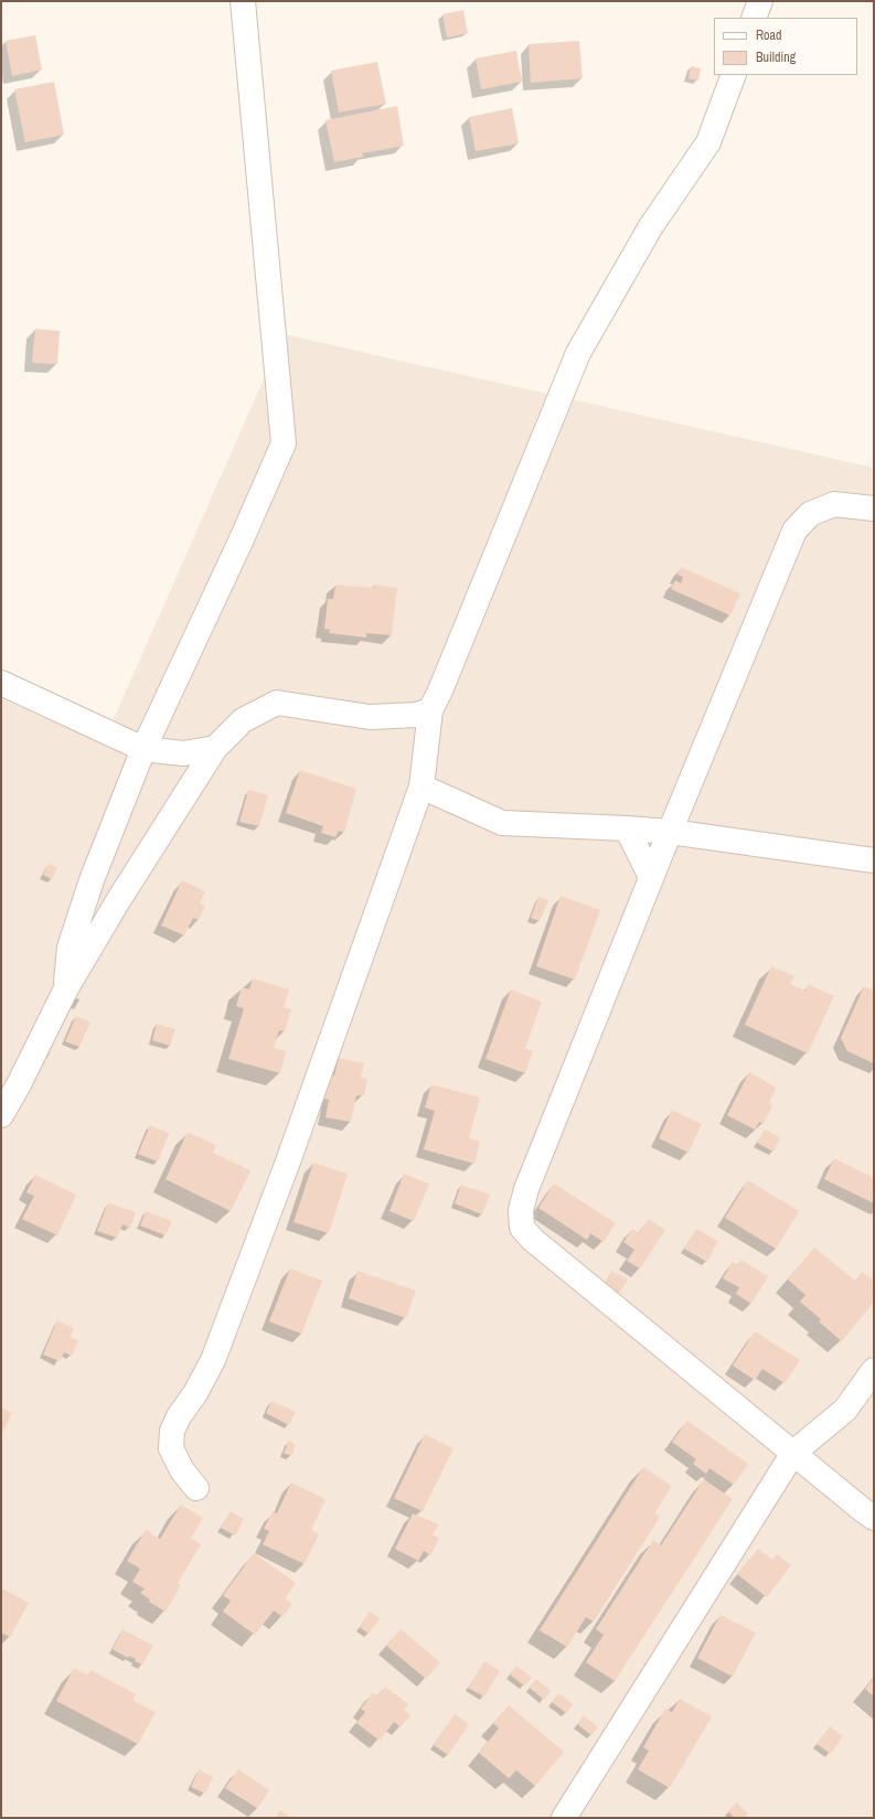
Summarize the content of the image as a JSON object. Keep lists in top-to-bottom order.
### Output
{
  "legend": ["Road", "Building"]
}
